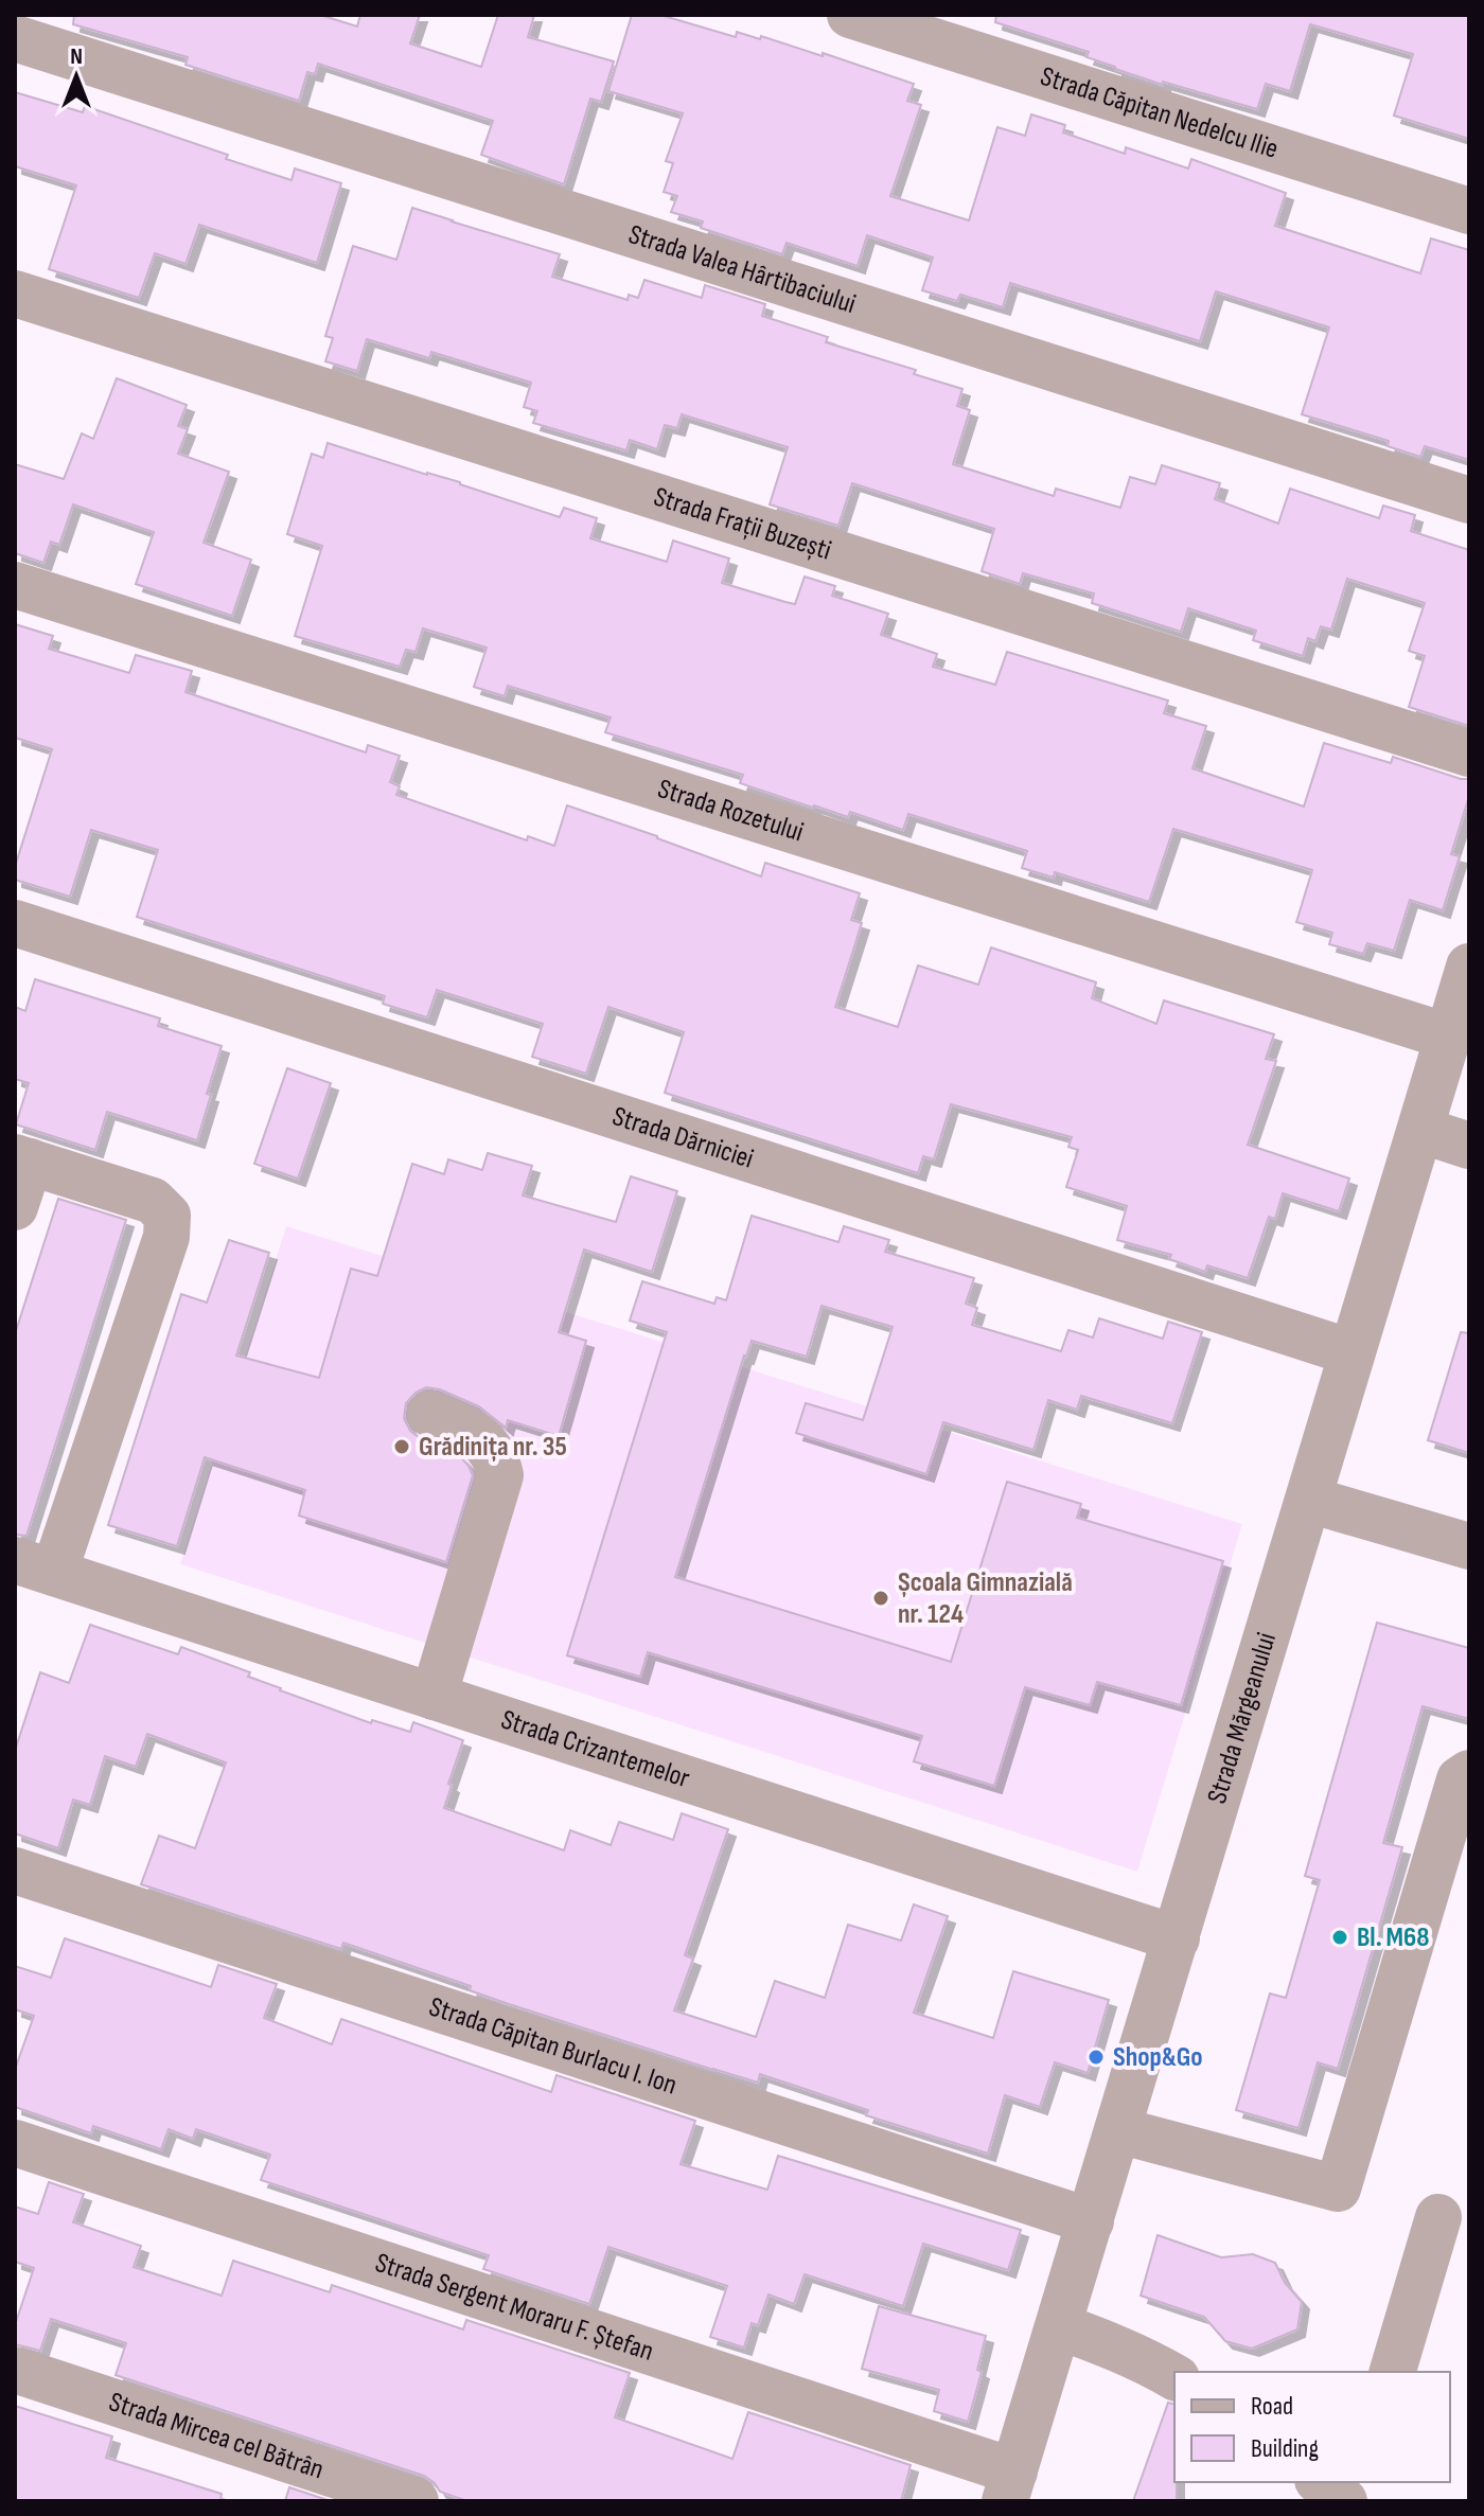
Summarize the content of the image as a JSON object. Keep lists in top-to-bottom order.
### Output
{
  "streets": {
    "street": [
      "Strada Căpitan Nedelcu Ilie",
      "Strada Valea Hârtibaciului",
      "Strada Frații Buzești",
      "Strada Rozetului",
      "Strada Dărniciei",
      "Strada Mărgeanului",
      "Strada Crizantemelor",
      "Strada Căpitan Burlacu I. Ion",
      "Strada Sergent Moraru F. Ștefan",
      "Strada Mircea cel Bătrân"
    ]
  },
  "crossings": [
    ["Strada Rozetului", "Strada Mărgeanului"],
    ["Strada Dărniciei", "Strada Mărgeanului"],
    ["Strada Mărgeanului", "Strada Crizantemelor"],
    ["Strada Mărgeanului", "Strada Căpitan Burlacu I. Ion"],
    ["Strada Mărgeanului", "Strada Sergent Moraru F. Ștefan"]
  ],
  "places": [
    "Grădinița nr. 35",
    "Școala Gimnazială nr. 124",
    "Bl. M68",
    "Shop&Go"
  ],
  "legend": ["Road", "Building"],
  "north": "top"
}
